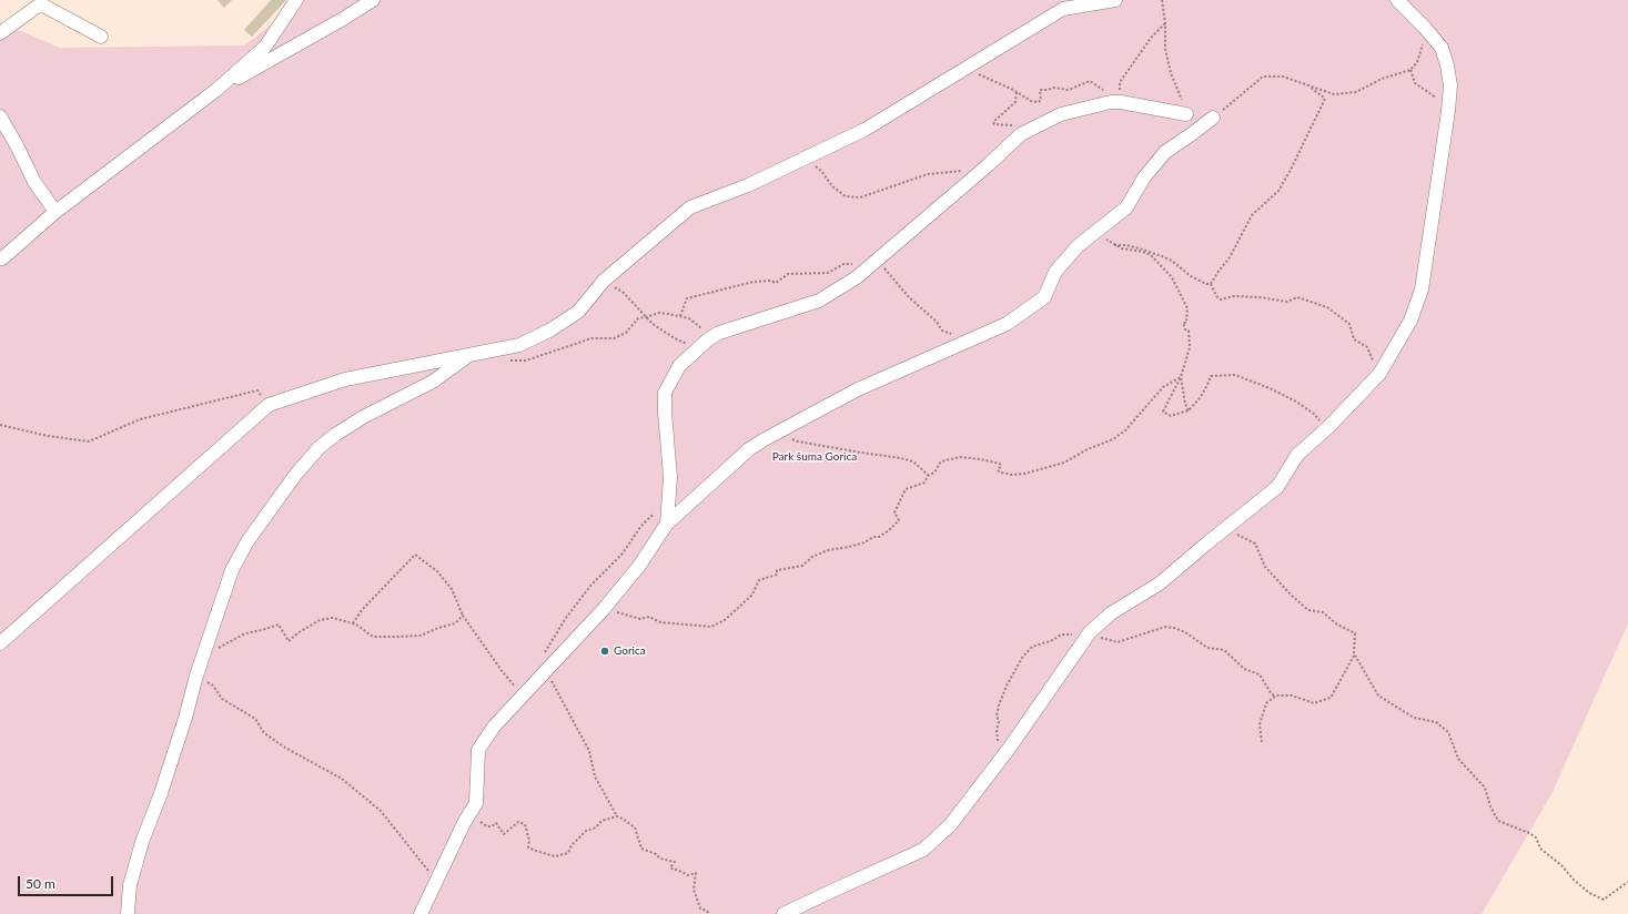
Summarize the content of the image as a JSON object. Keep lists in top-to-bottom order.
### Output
{
  "parks": ["Park šuma Gorica"],
  "places": ["Gorica"],
  "scale_bar": "50 m"
}
